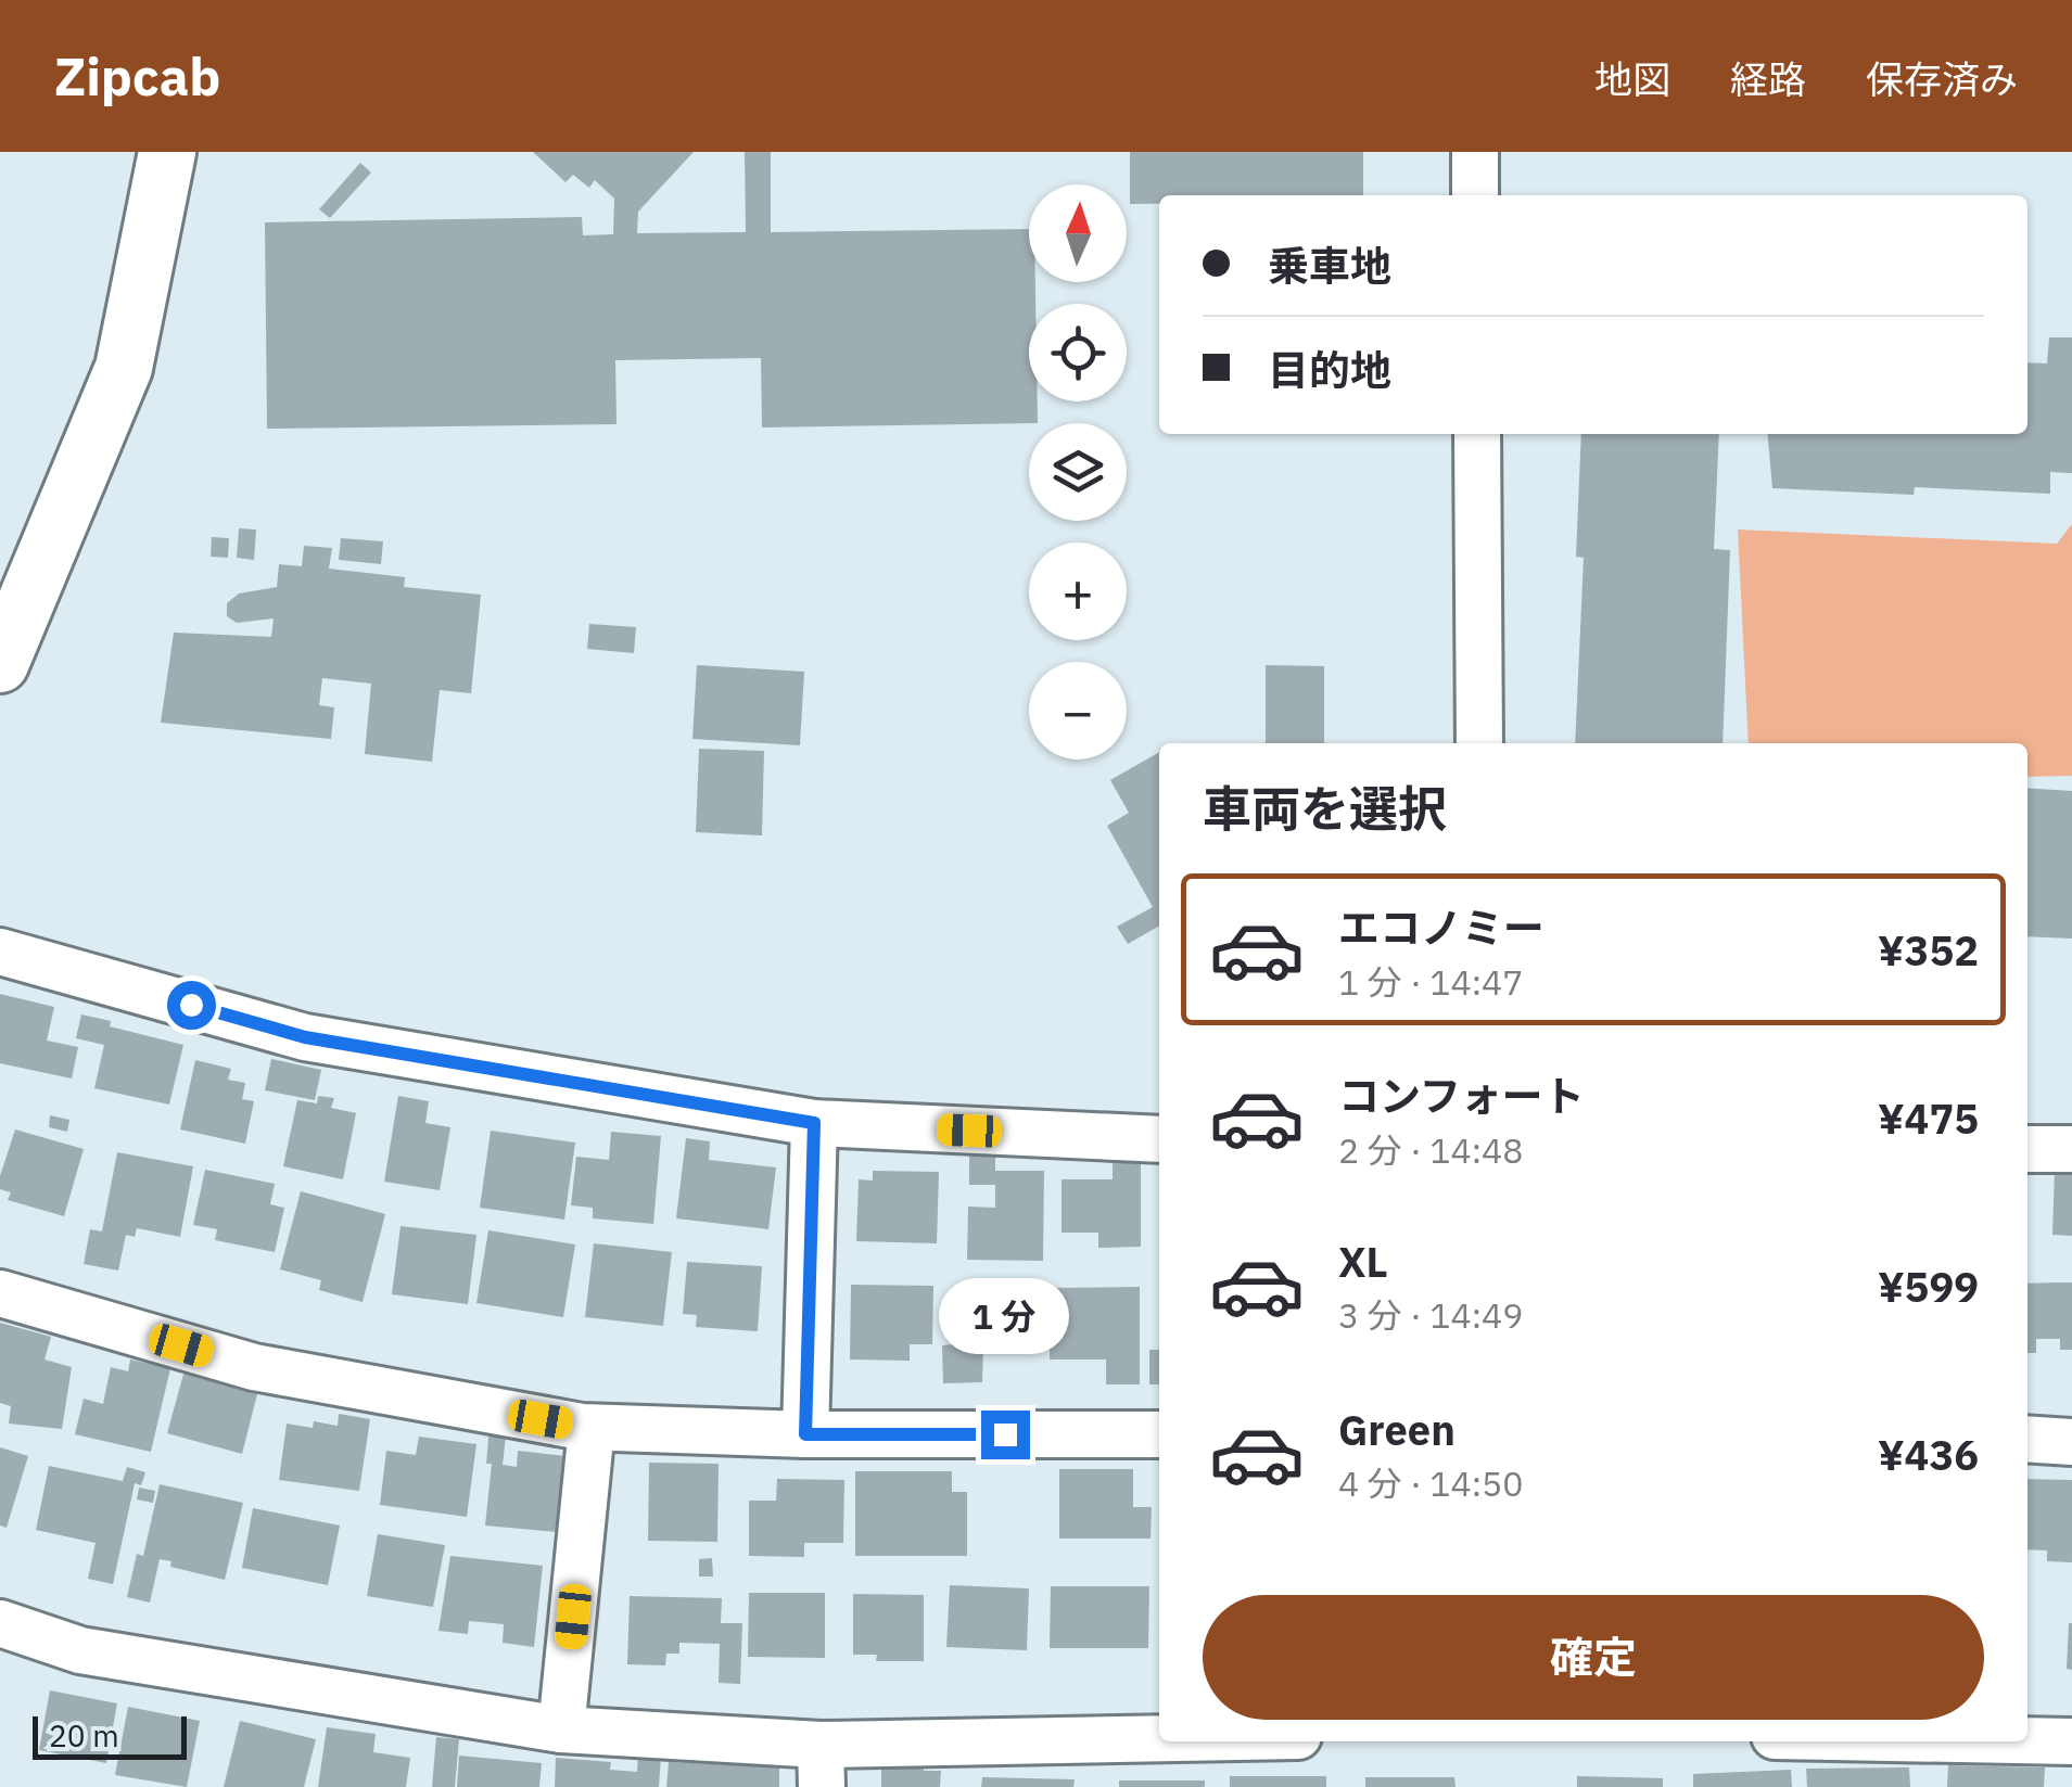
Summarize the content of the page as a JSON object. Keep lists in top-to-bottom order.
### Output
{
  "scale_bar": "20 m",
  "north": "top",
  "page": {
    "header": "Zipcab",
    "nav": ["地図", "経路", "保存済み"],
    "map_buttons": ["+", "−"],
    "banner": ["乗車地", "目的地"],
    "heading": "車両を選択",
    "list": [
      {
        "name": "エコノミー",
        "note": "1 分 · 14:47",
        "value": "¥352"
      },
      {
        "name": "コンフォート",
        "note": "2 分 · 14:48",
        "value": "¥475"
      },
      {
        "name": "XL",
        "note": "3 分 · 14:49",
        "value": "¥599"
      },
      {
        "name": "Green",
        "note": "4 分 · 14:50",
        "value": "¥436"
      }
    ],
    "bubble": "1 分",
    "buttons": "確定",
    "scale": "20 m"
  }
}
